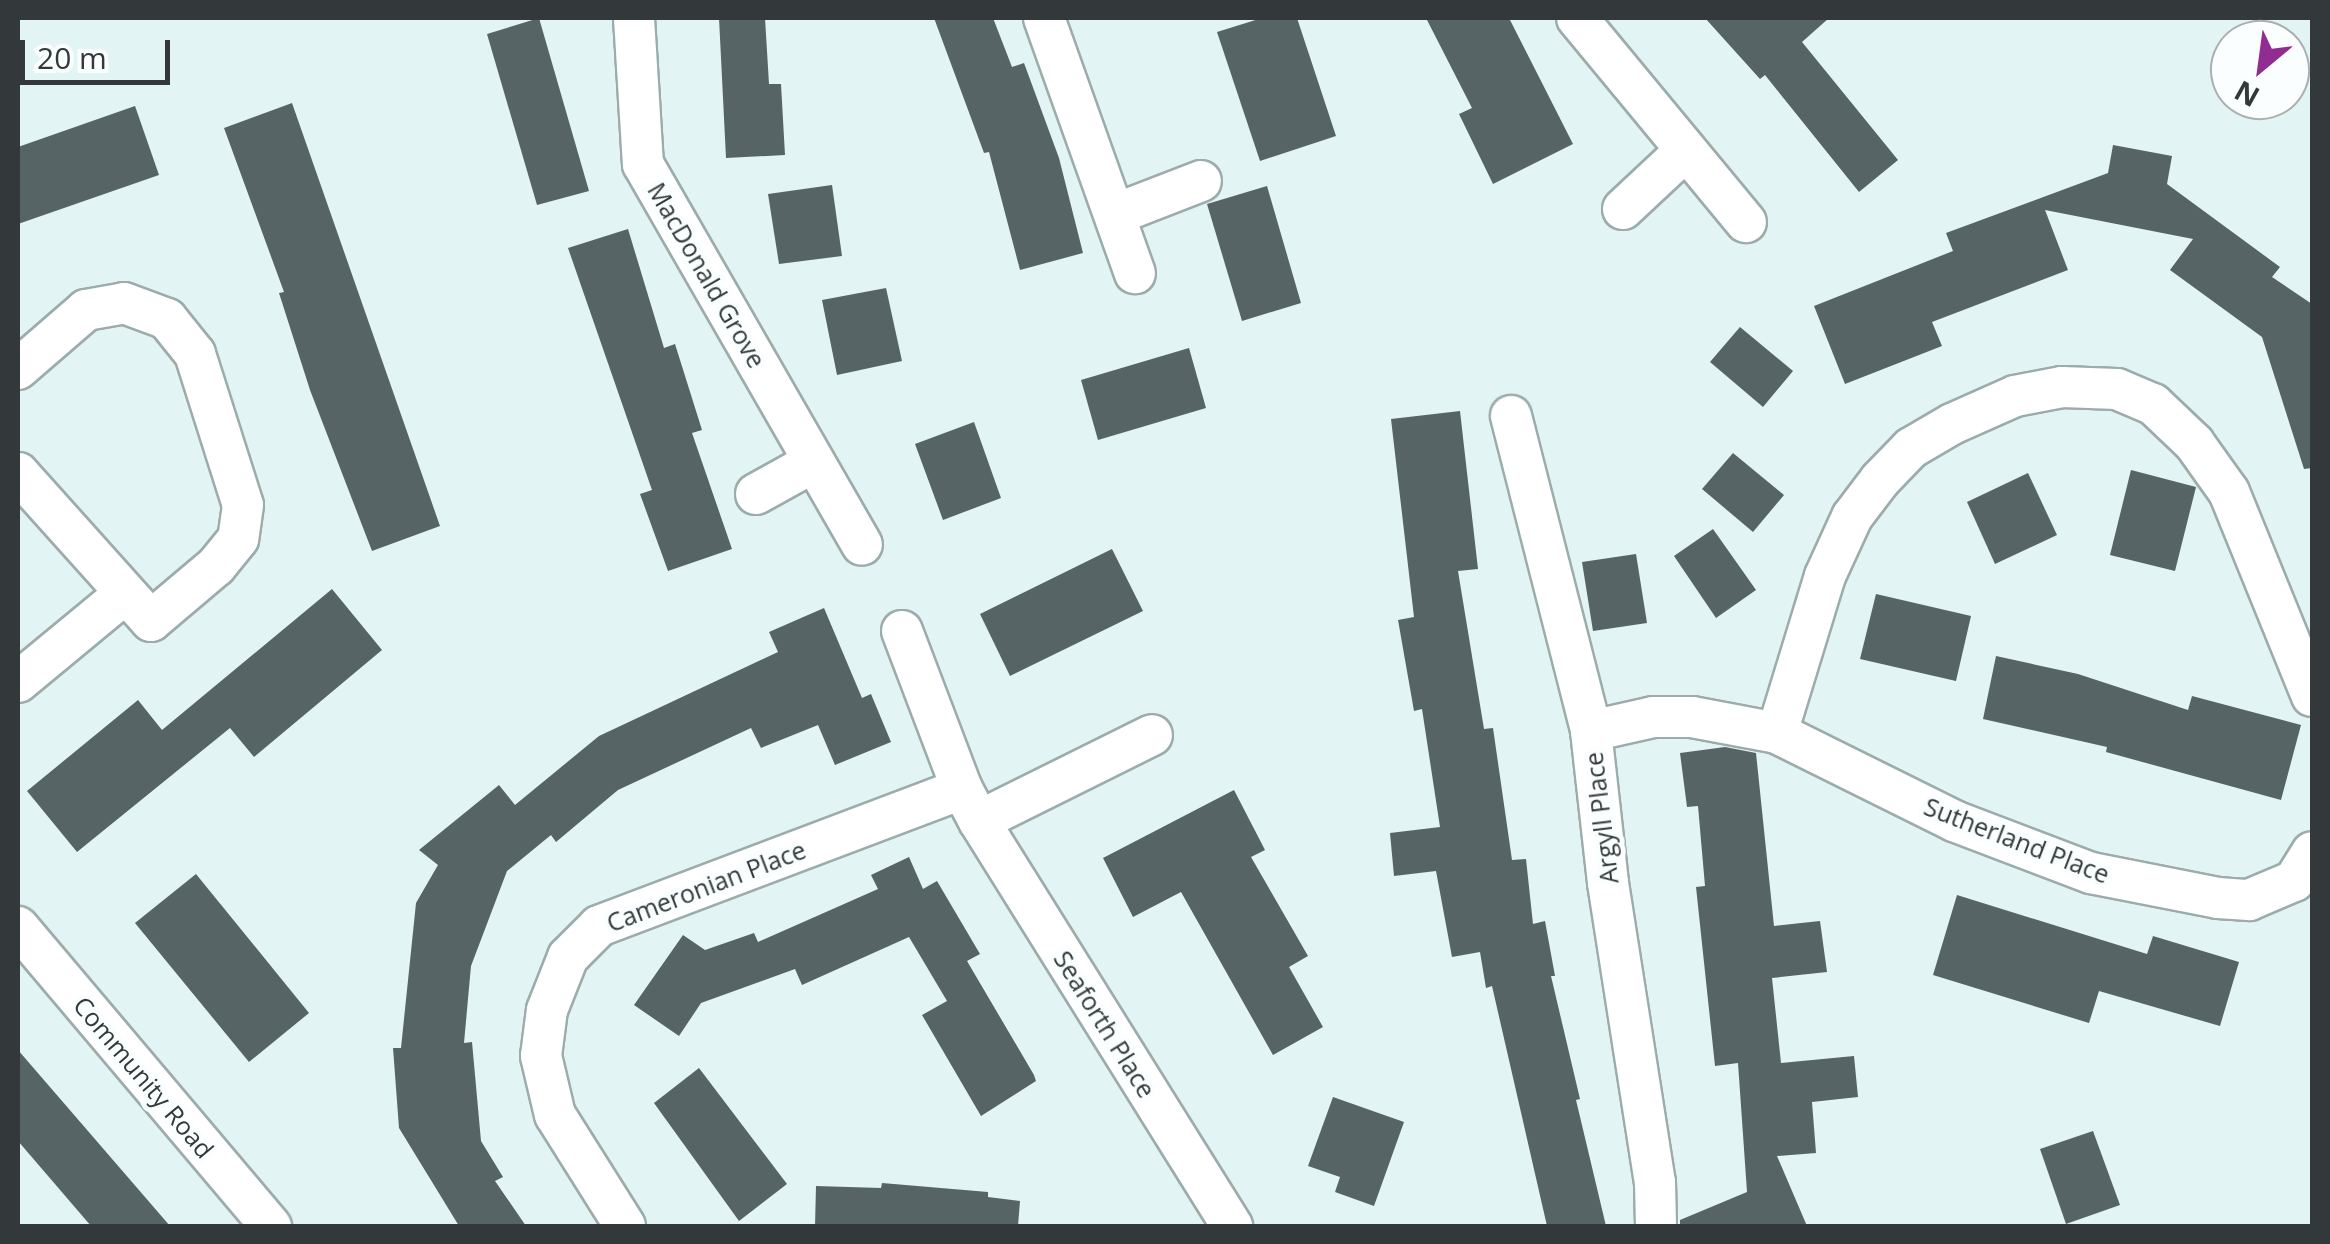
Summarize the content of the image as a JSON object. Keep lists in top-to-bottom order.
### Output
{
  "streets": {
    "street": [
      "MacDonald Grove",
      "Argyll Place",
      "Sutherland Place",
      "Cameronian Place",
      "Seaforth Place",
      "Community Road"
    ]
  },
  "crossings": [
    ["Argyll Place", "Sutherland Place"],
    ["Cameronian Place", "Seaforth Place"]
  ],
  "scale_bar": "20 m",
  "north": "bottom left"
}
